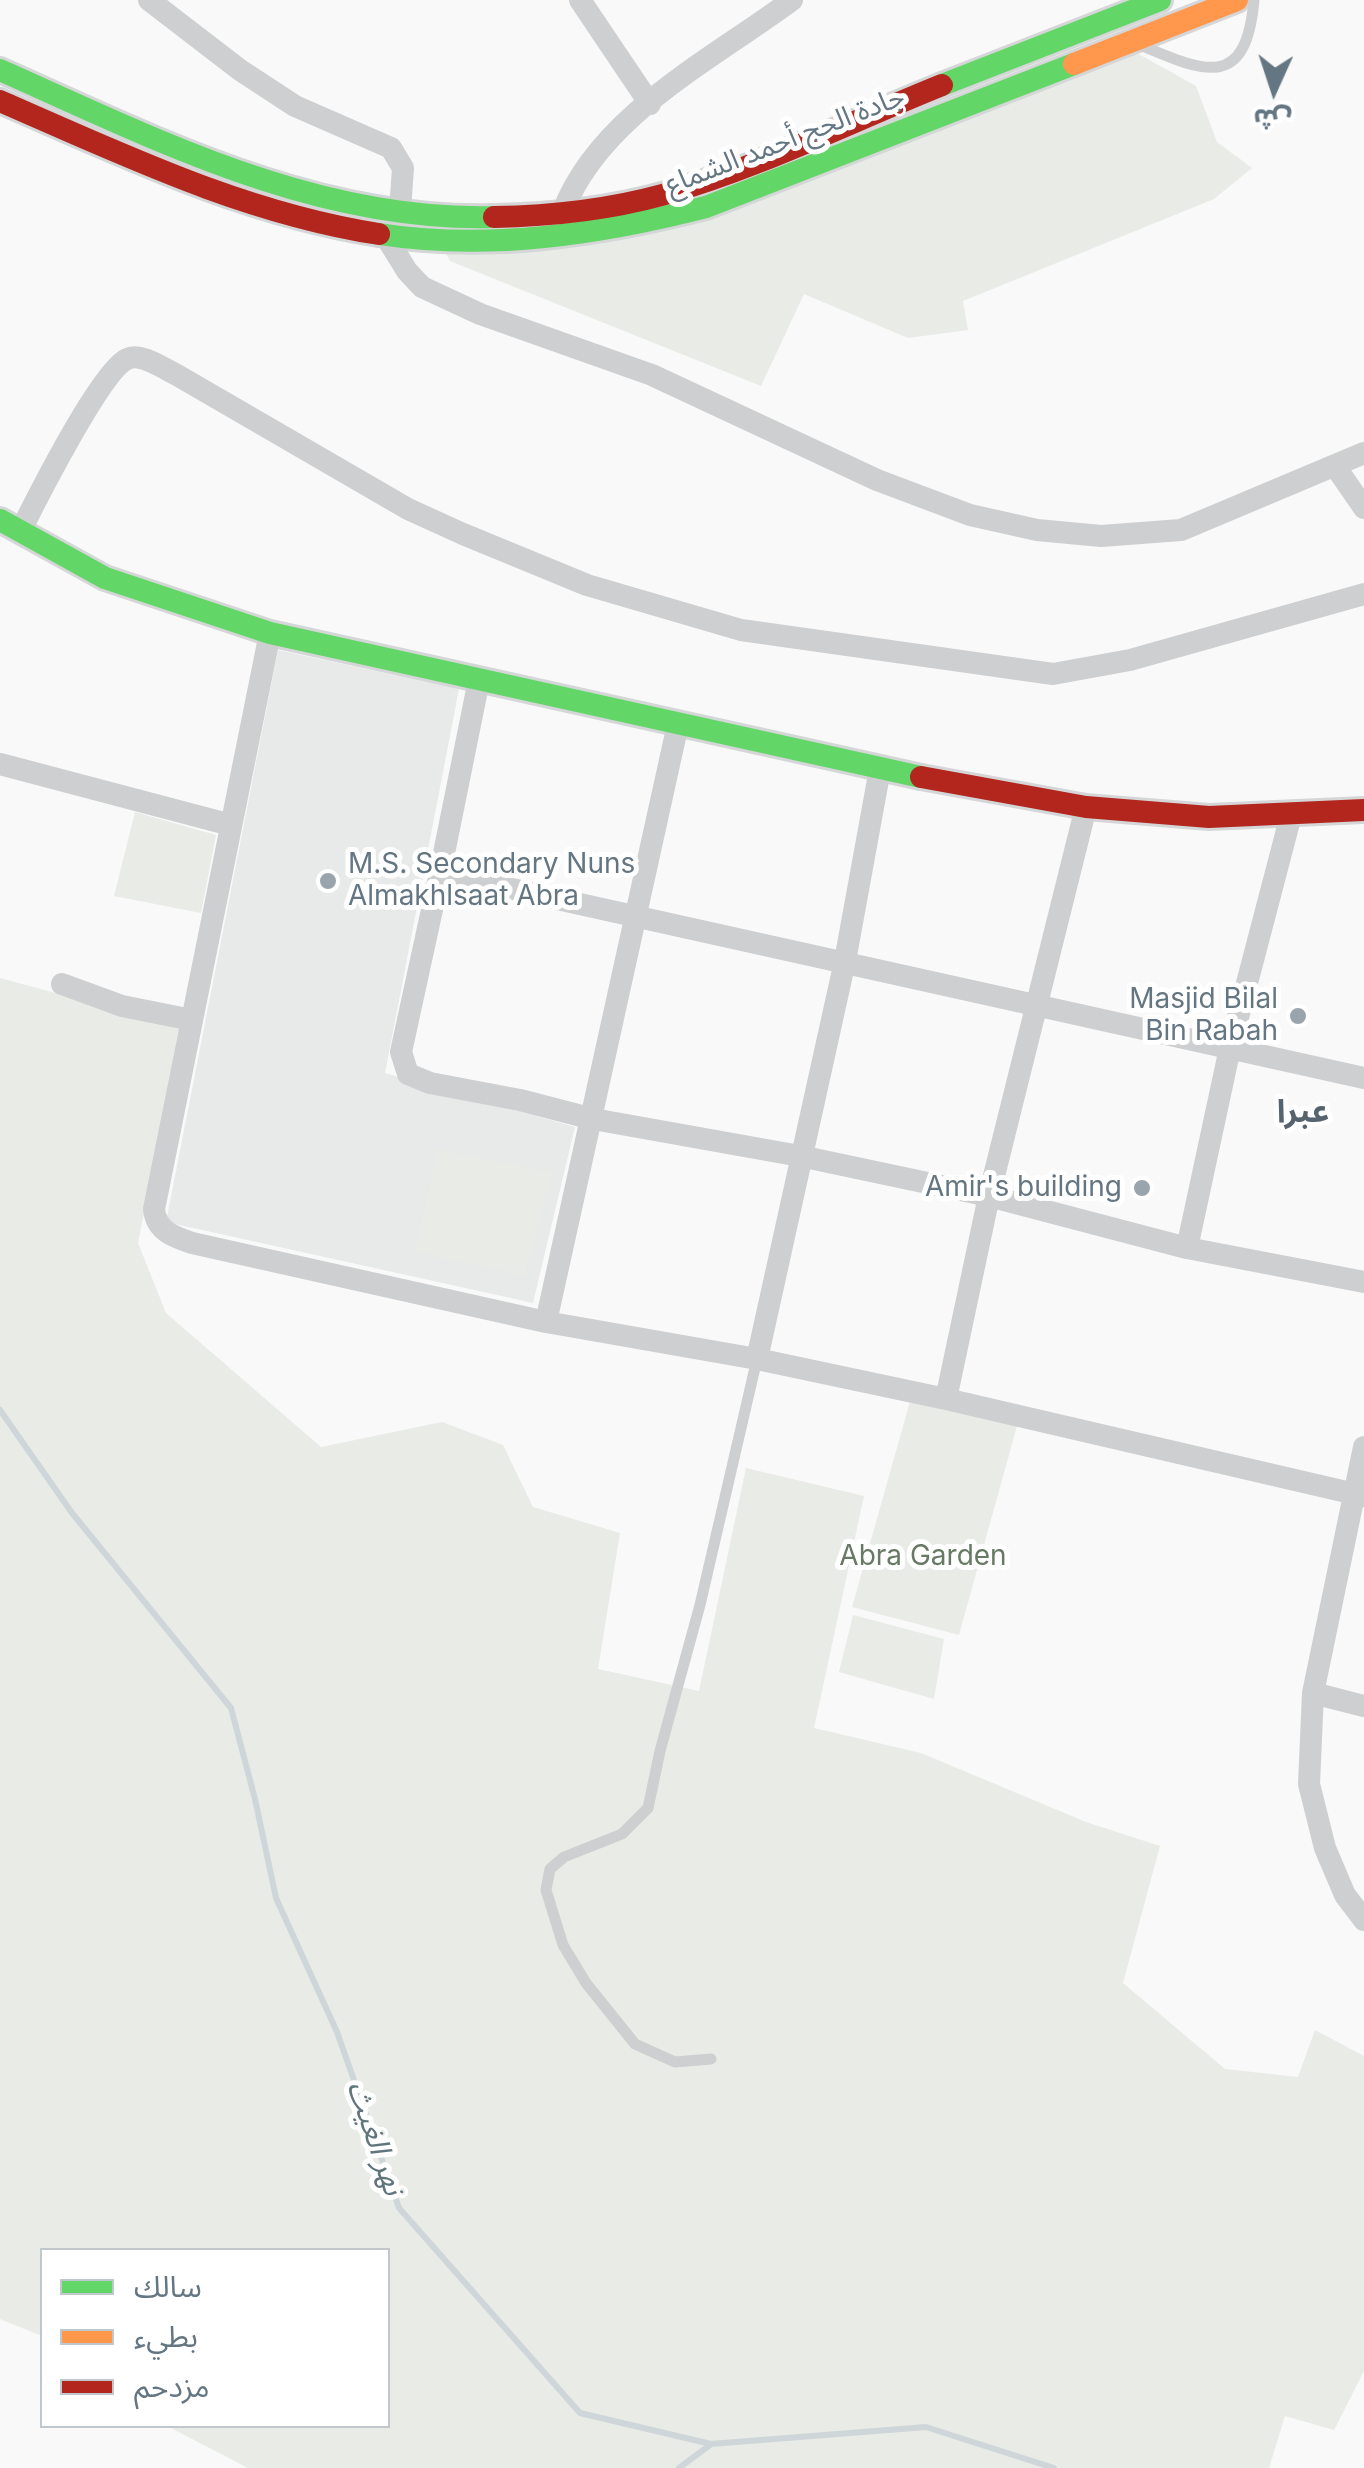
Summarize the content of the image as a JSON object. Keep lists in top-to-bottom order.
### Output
{
  "streets": {
    "main road": ["جادة الحج أحمد الشماع"]
  },
  "districts": ["عبرا"],
  "water": ["نهر الغيث"],
  "parks": ["Abra Garden"],
  "places": ["M.S. Secondary Nuns Almakhlsaat Abra", "Masjid Bilal Bin Rabah", "Amir's building"],
  "legend": ["سالك", "بطيء", "مزدحم"],
  "north": "bottom"
}
